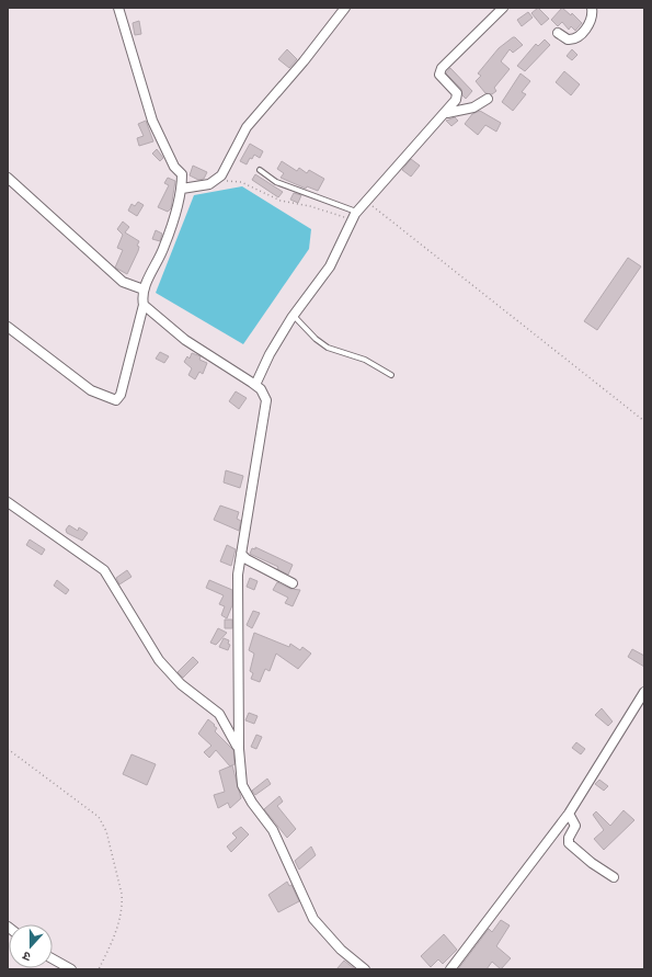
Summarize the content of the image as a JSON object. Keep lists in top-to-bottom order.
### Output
{
  "north": "bottom"
}
